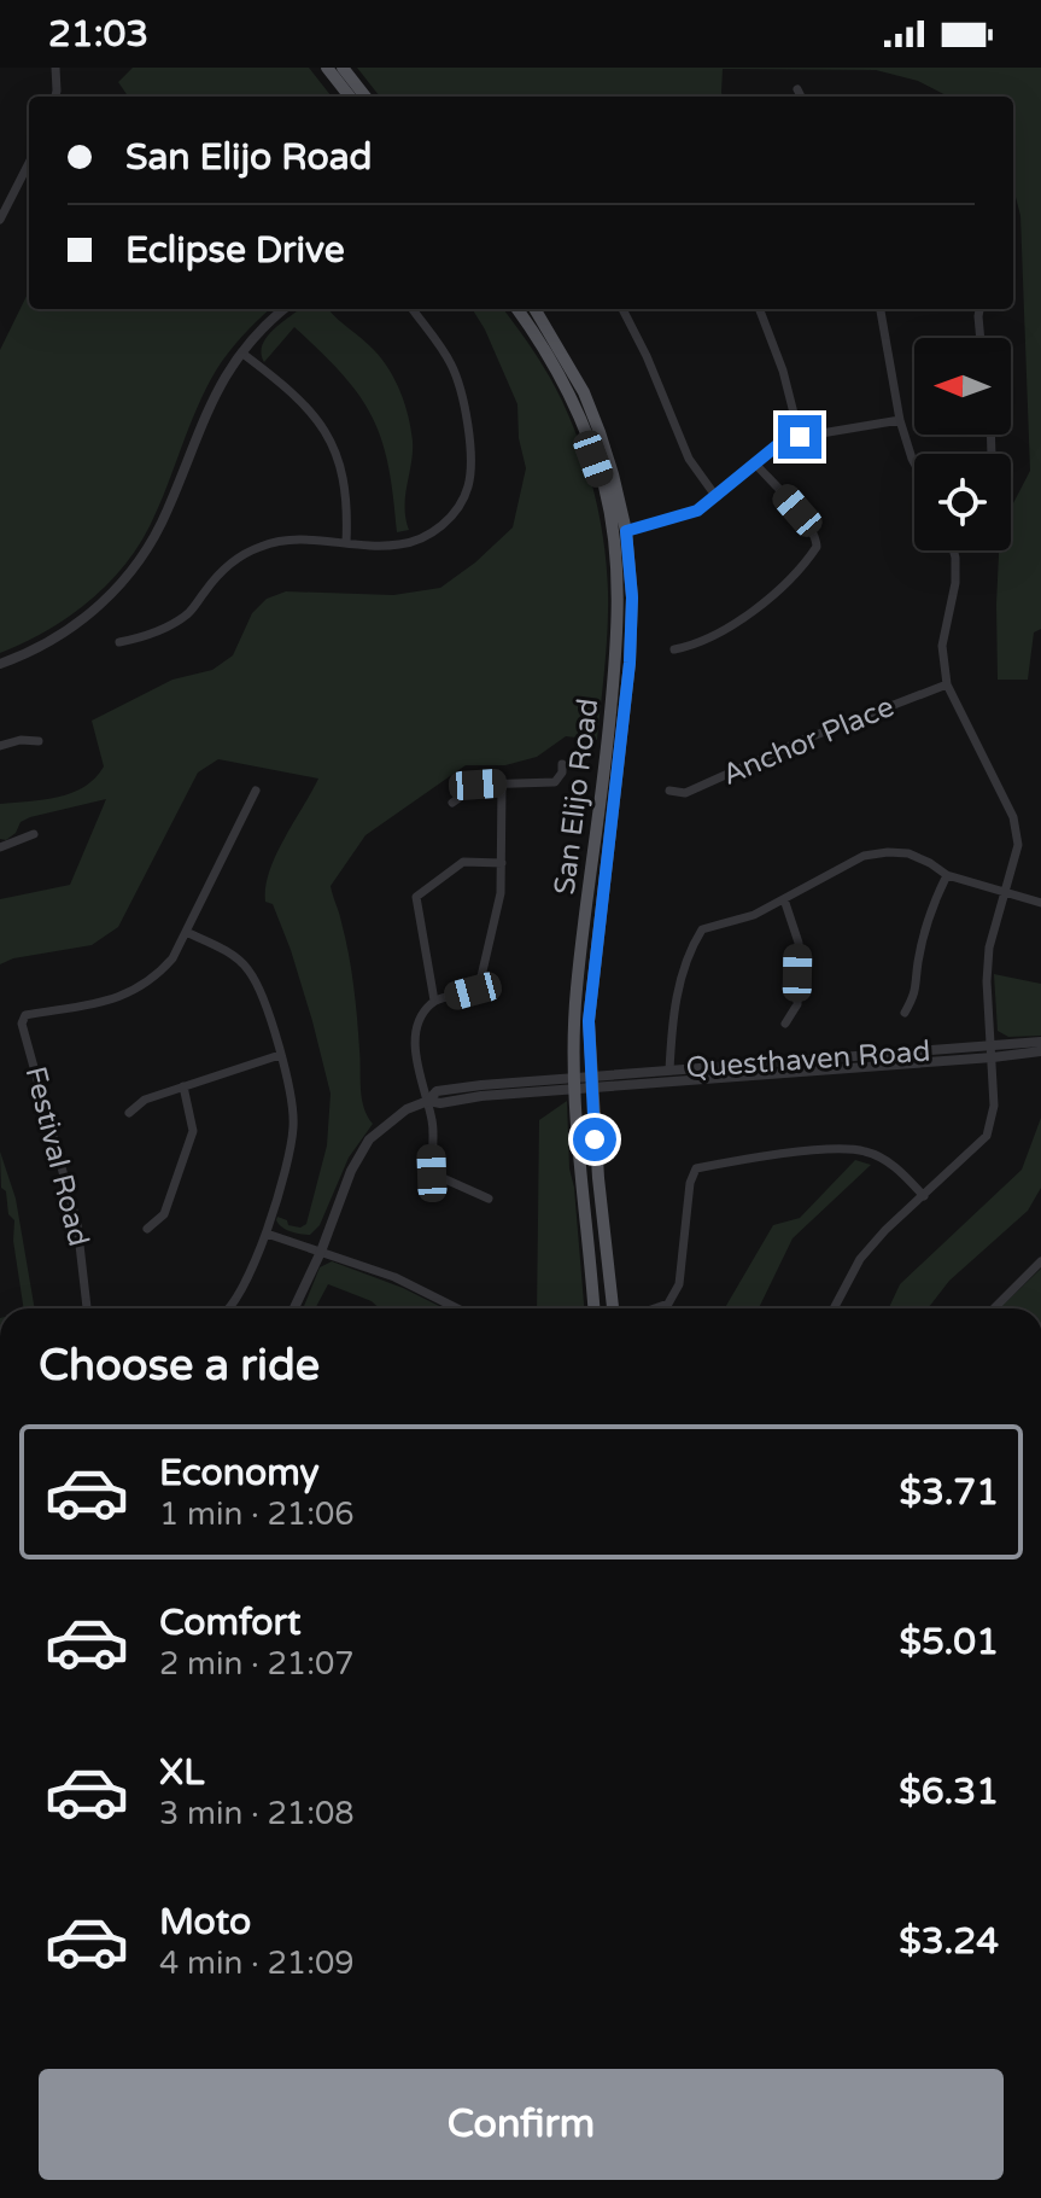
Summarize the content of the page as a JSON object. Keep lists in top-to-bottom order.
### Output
{
  "streets": {
    "main road": ["San Elijo Road"],
    "street": ["Anchor Place", "Questhaven Road", "Festival Road"]
  },
  "crossings": [
    ["San Elijo Road", "Questhaven Road"]
  ],
  "north": "left",
  "page": {
    "status": "21:03",
    "banner": ["San Elijo Road", "Eclipse Drive"],
    "heading": "Choose a ride",
    "list": [
      {
        "name": "Economy",
        "note": "1 min · 21:06",
        "value": "$3.71"
      },
      {
        "name": "Comfort",
        "note": "2 min · 21:07",
        "value": "$5.01"
      },
      {
        "name": "XL",
        "note": "3 min · 21:08",
        "value": "$6.31"
      },
      {
        "name": "Moto",
        "note": "4 min · 21:09",
        "value": "$3.24"
      }
    ],
    "buttons": "Confirm"
  }
}
